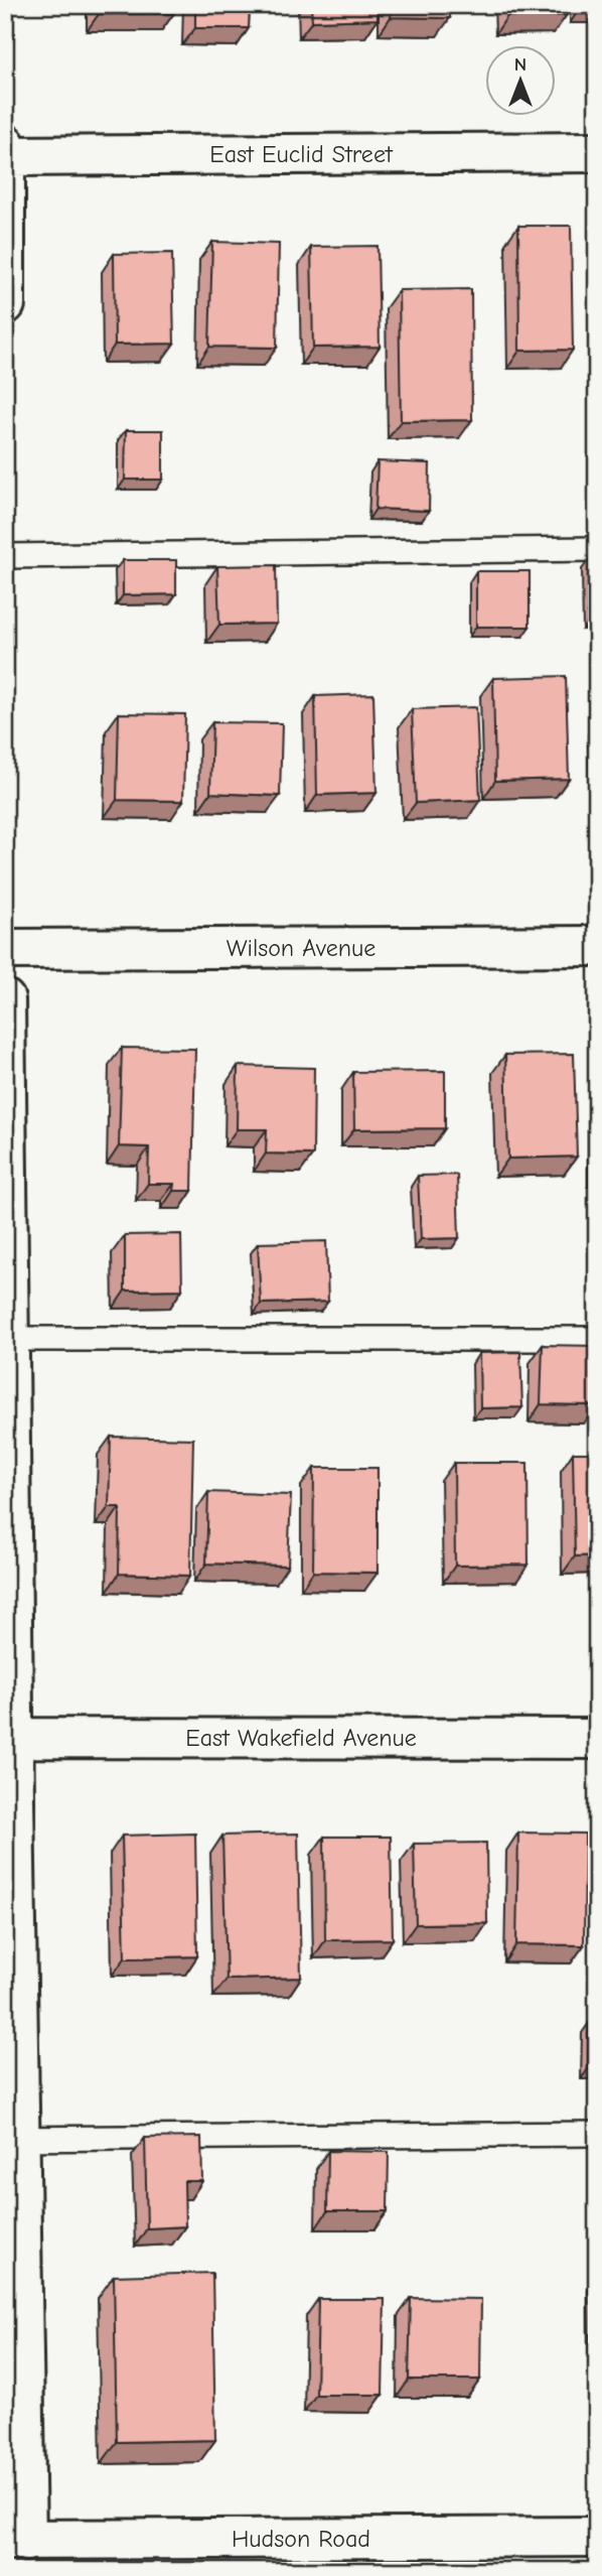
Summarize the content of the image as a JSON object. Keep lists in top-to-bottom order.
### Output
{
  "streets": {
    "street": [
      "East Euclid Street",
      "Wilson Avenue",
      "East Wakefield Avenue",
      "Hudson Road"
    ]
  },
  "north": "top"
}
